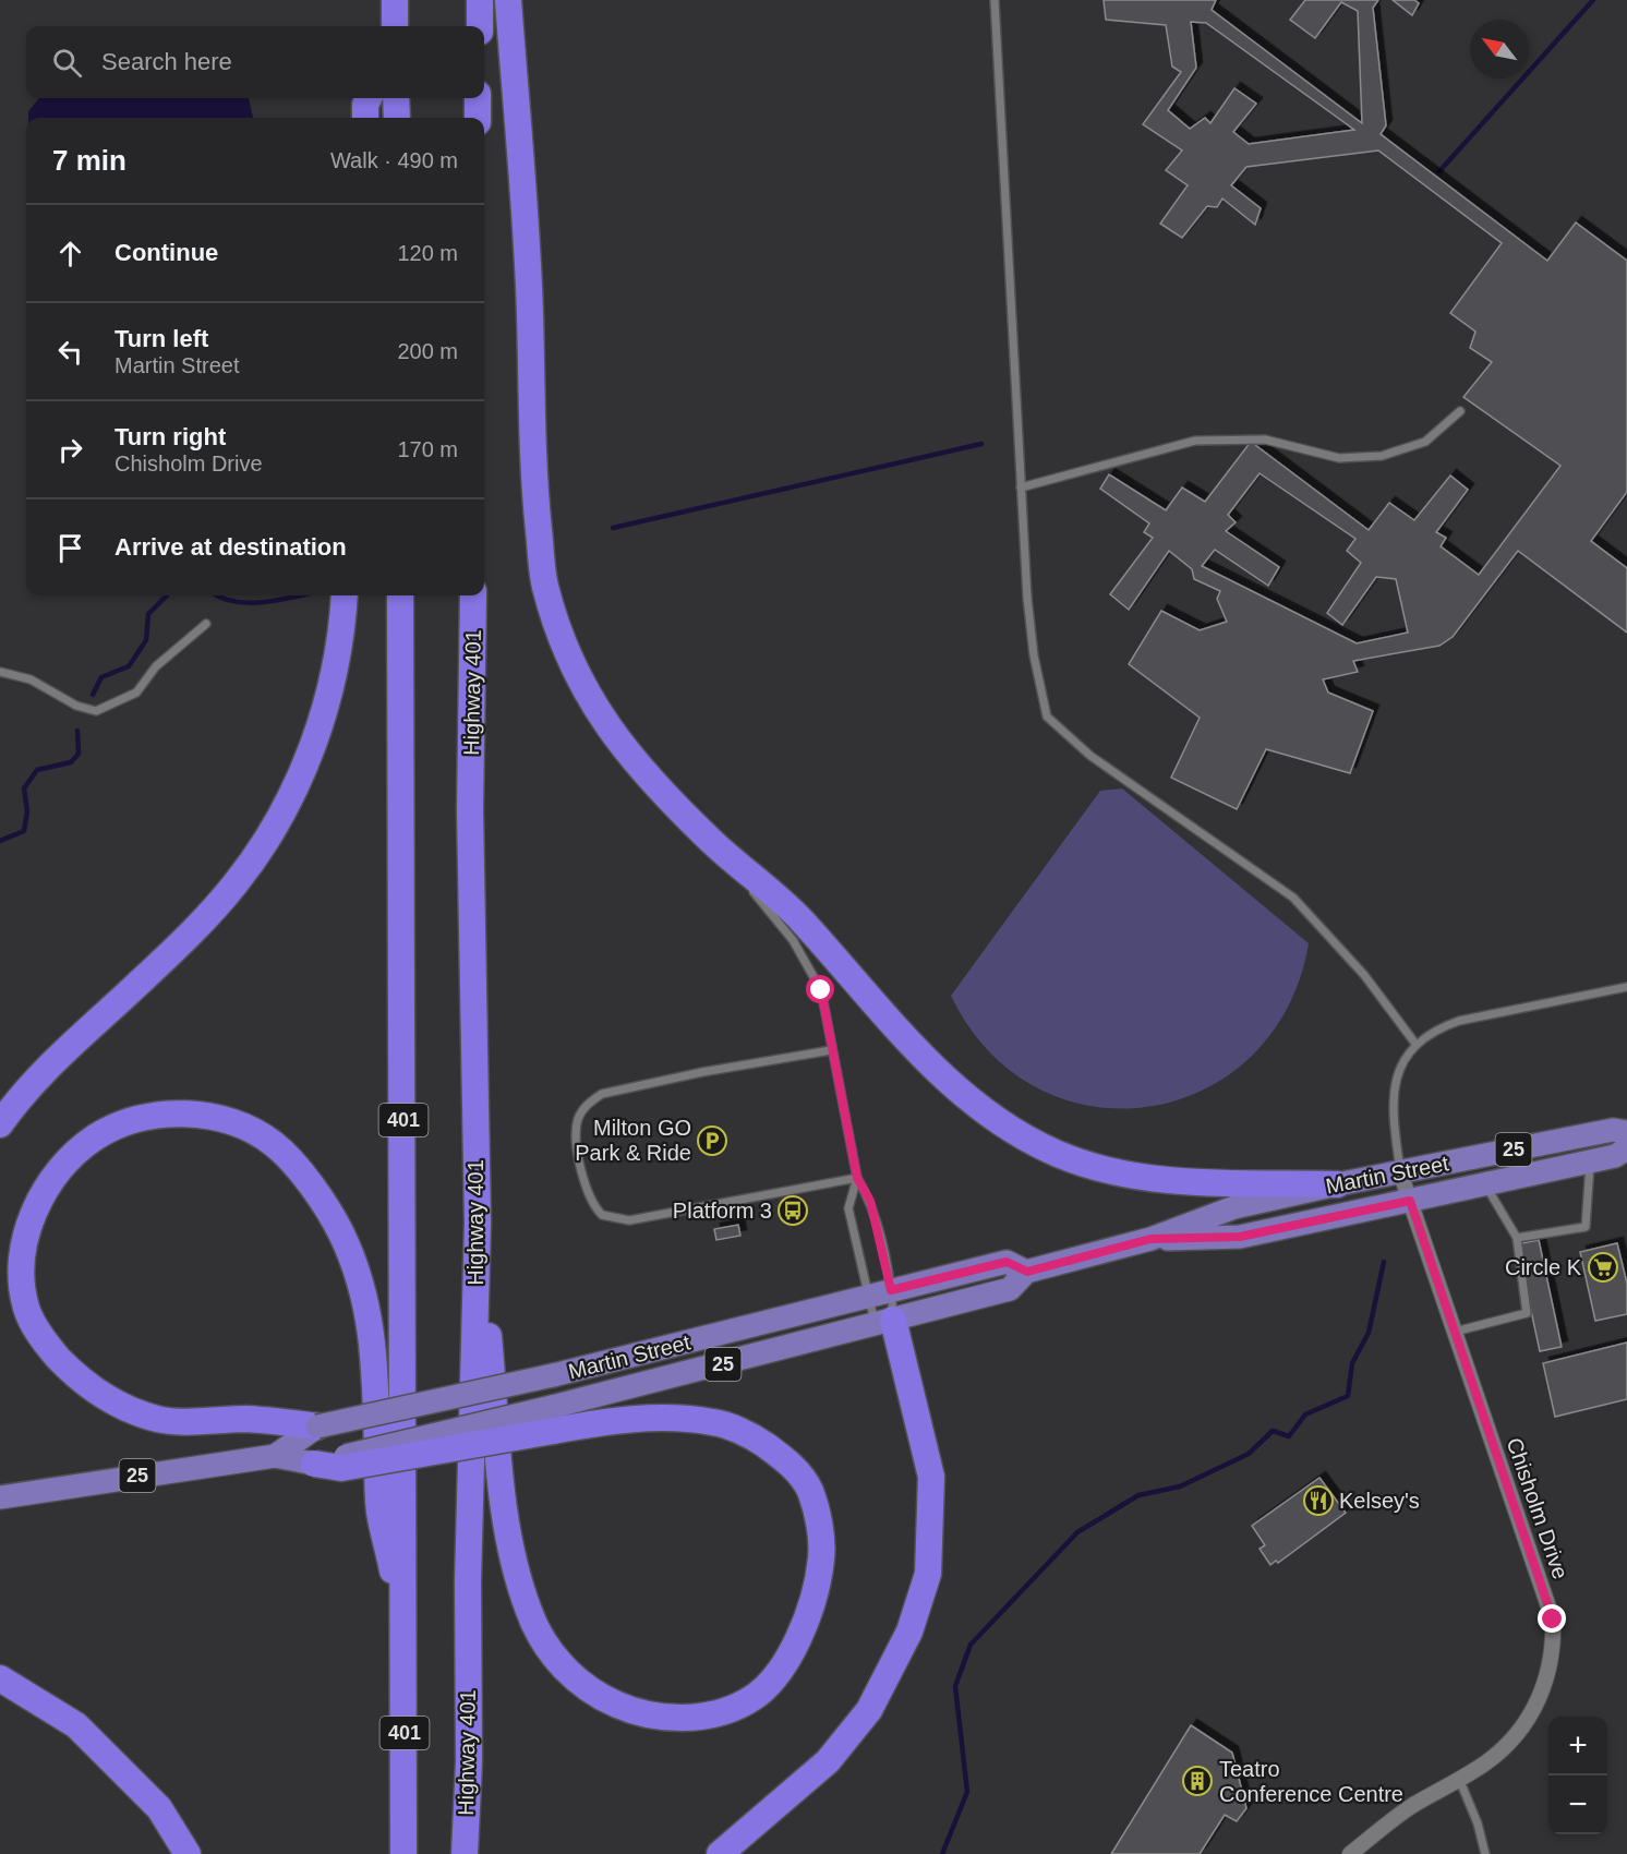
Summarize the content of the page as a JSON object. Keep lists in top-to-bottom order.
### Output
{
  "streets": {
    "highway": ["Highway 401", "401"],
    "main road": ["25", "Martin Street"],
    "street": ["Chisholm Drive"]
  },
  "crossings": [
    ["25", "Martin Street"],
    ["Martin Street", "Chisholm Drive"]
  ],
  "places": {
    "parking": ["Milton GO Park & Ride"],
    "bus stop": ["Platform 3"],
    "supermarket": ["Circle K"],
    "restaurant": ["Kelsey's"],
    "building": ["Teatro Conference Centre"]
  },
  "north": "top left",
  "page": {
    "search": "Search here",
    "heading": ["7 min", "Walk · 490 m"],
    "list": [
      ["Continue", "120 m"],
      ["Turn left", "Martin Street", "200 m"],
      ["Turn right", "Chisholm Drive", "170 m"],
      "Arrive at destination"
    ],
    "map_buttons": ["+", "−"]
  }
}
